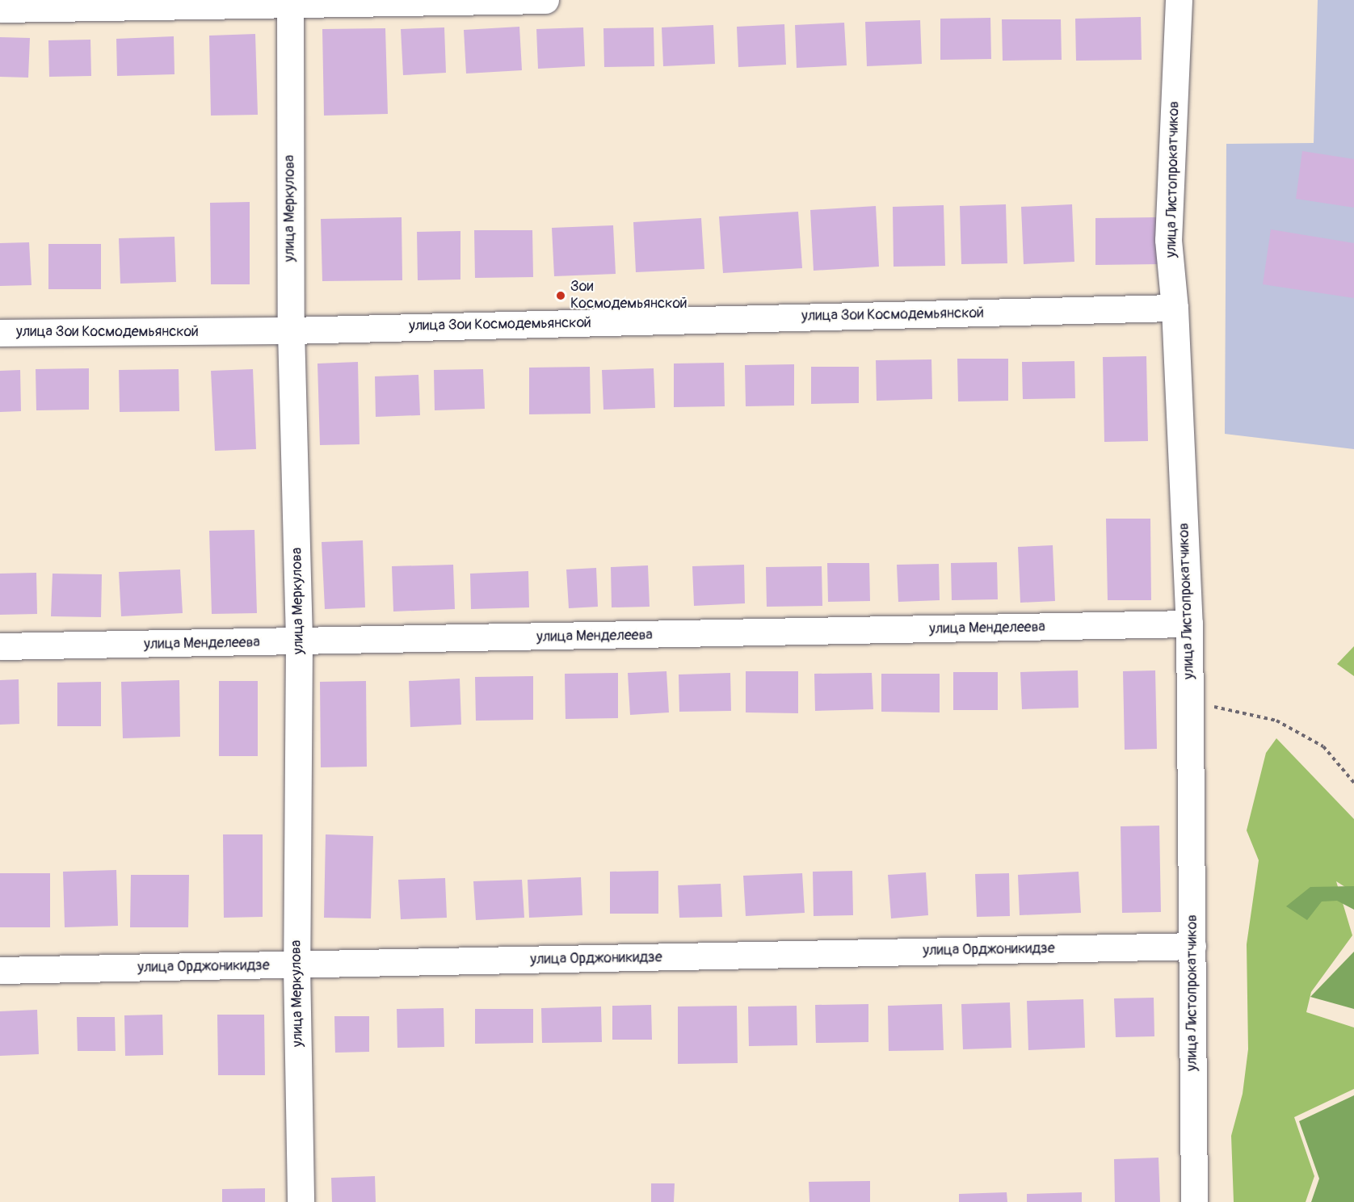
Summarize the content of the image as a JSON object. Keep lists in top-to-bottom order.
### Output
{
  "streets": {
    "street": [
      "улица Листопрокатчиков",
      "улица Меркулова",
      "улица Зои Космодемьянской",
      "улица Менделеева",
      "улица Орджоникидзе"
    ]
  },
  "crossings": [
    ["улица Листопрокатчиков", "улица Зои Космодемьянской"],
    ["улица Листопрокатчиков", "улица Менделеева"],
    ["улица Листопрокатчиков", "улица Орджоникидзе"],
    ["улица Меркулова", "улица Зои Космодемьянской"],
    ["улица Меркулова", "улица Менделеева"],
    ["улица Меркулова", "улица Орджоникидзе"]
  ],
  "places": ["Зои Космодемьянской"]
}
